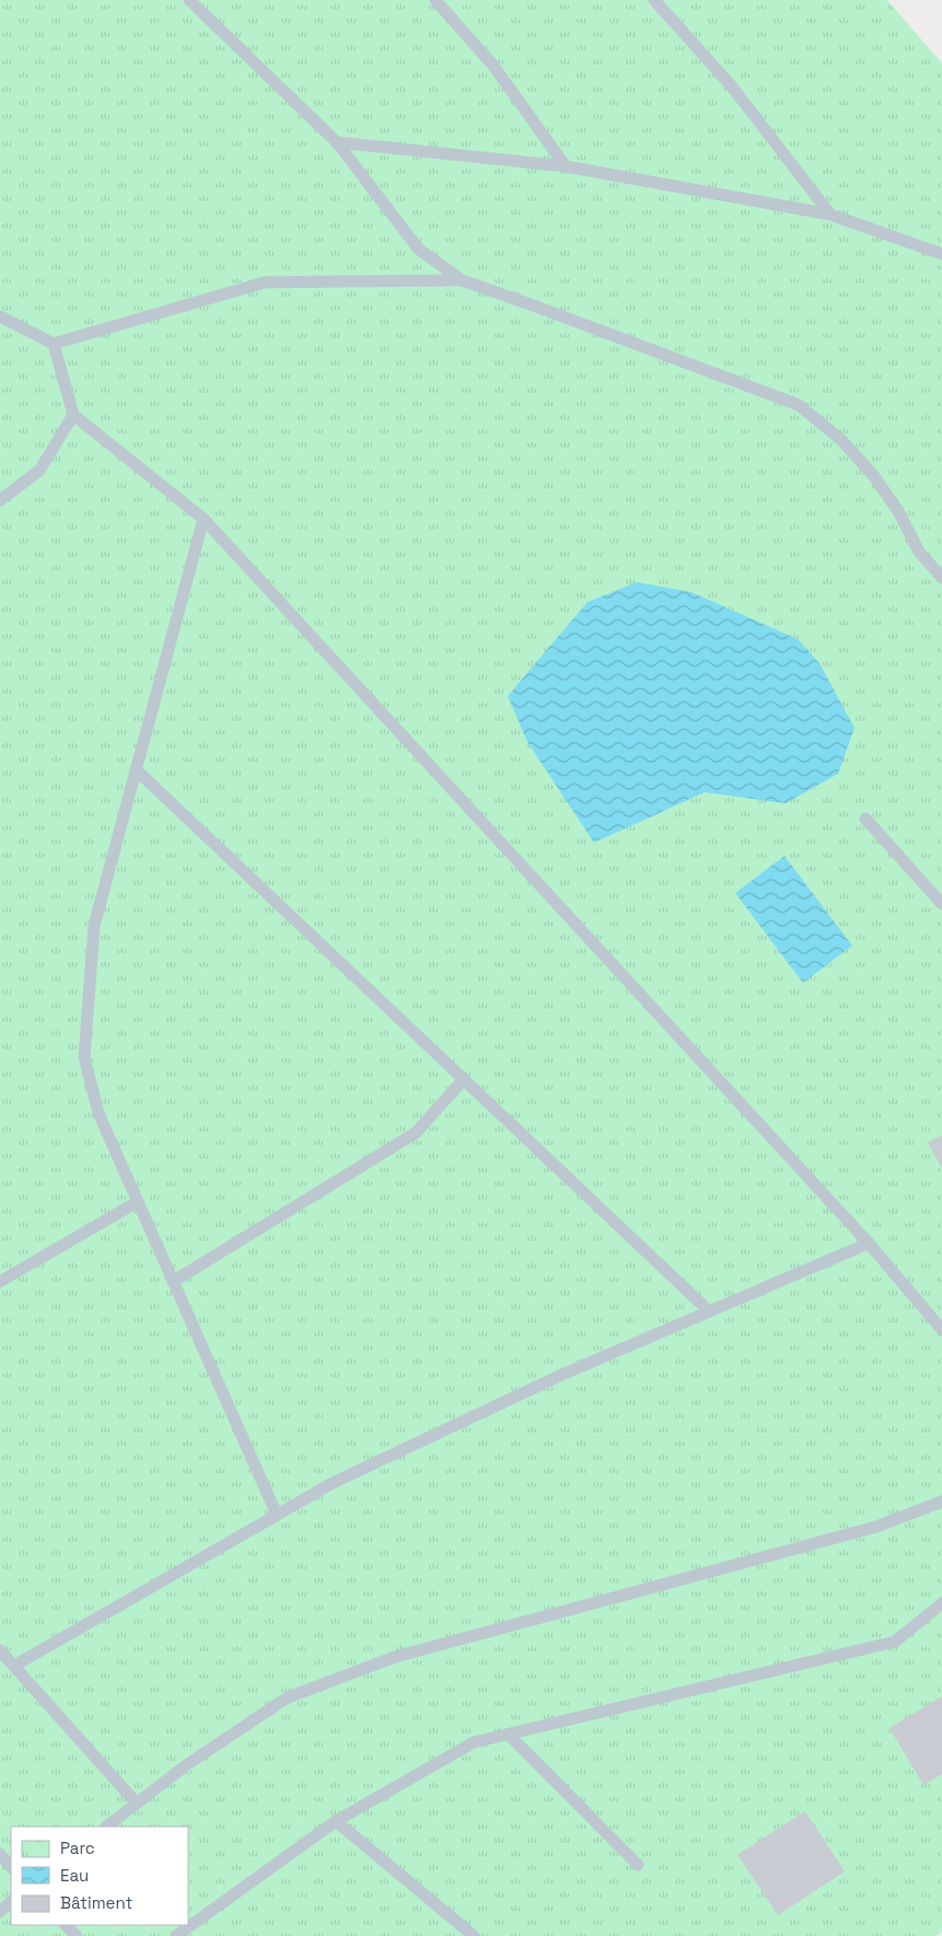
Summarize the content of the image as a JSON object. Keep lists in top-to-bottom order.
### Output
{
  "legend": ["Parc", "Eau", "Bâtiment"]
}
